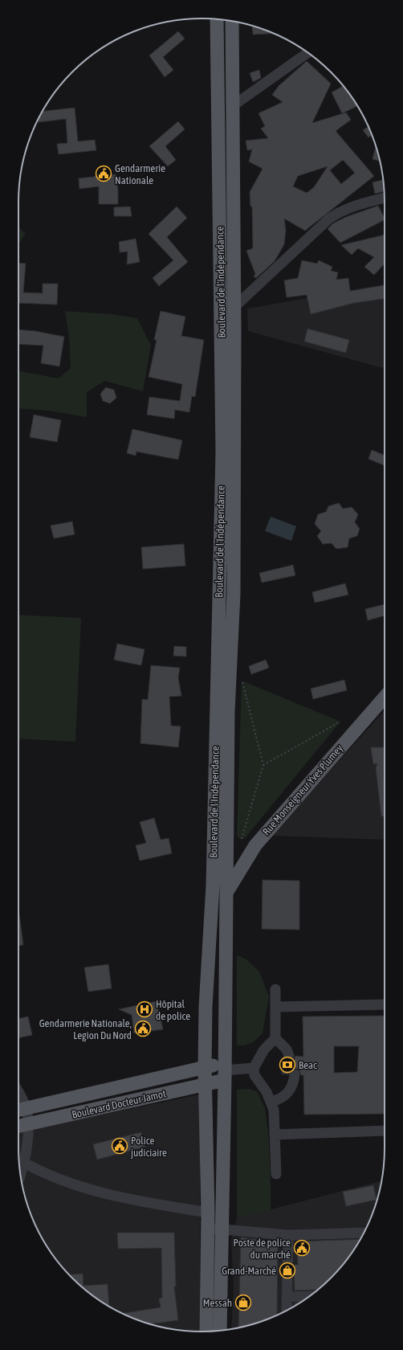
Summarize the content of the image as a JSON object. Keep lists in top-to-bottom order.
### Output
{
  "streets": {
    "main road": ["Boulevard de l'Indépendance", "Rue Monseigneur Yves Plumey", "Boulevard Docteur Jamot"]
  },
  "crossings": [
    ["Boulevard de l'Indépendance", "Rue Monseigneur Yves Plumey"],
    ["Boulevard de l'Indépendance", "Boulevard Docteur Jamot"]
  ],
  "places": {
    "public building": [
      "Gendarmerie Nationale",
      "Gendarmerie Nationale, Legion Du Nord",
      "Police judiciaire",
      "Poste de police du marché"
    ],
    "hospital": ["Hôpital de police"],
    "bank": ["Beac"],
    "shop": ["Grand-Marché", "Messah"]
  }
}
